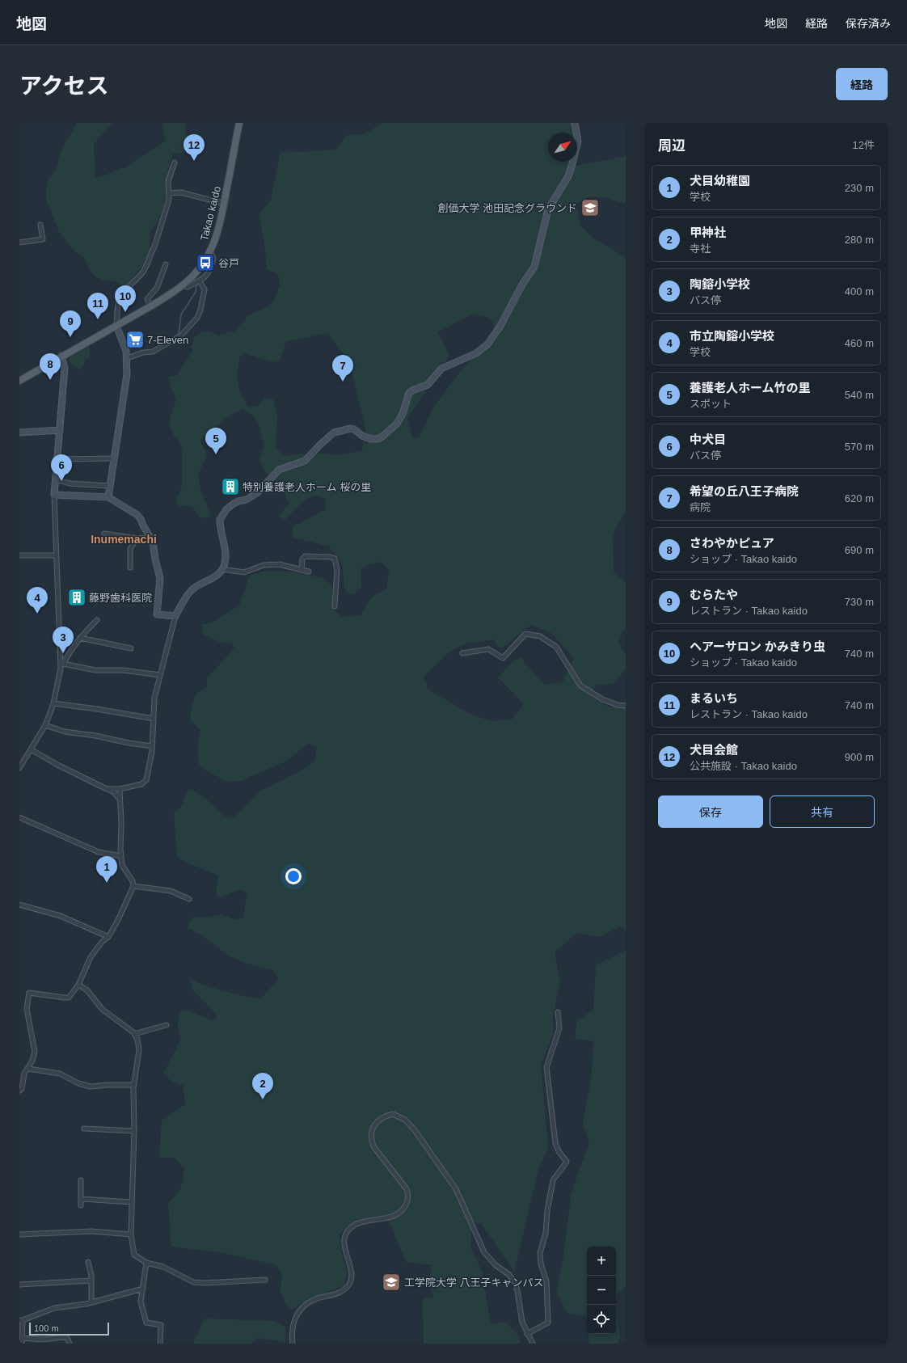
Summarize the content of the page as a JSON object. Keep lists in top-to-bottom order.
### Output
{
  "streets": {
    "main road": ["Takao kaido"]
  },
  "districts": ["Inumemachi"],
  "places": {
    "school or university": ["創価大学 池田記念グラウンド", "工学院大学 八王子キャンパス"],
    "bus stop": ["谷戸"],
    "supermarket": ["7-Eleven"],
    "building": ["特別養護老人ホーム 桜の里", "藤野歯科医院"]
  },
  "scale_bar": "100 m",
  "north": "top right",
  "page": {
    "header": "地図",
    "nav": ["地図", "経路", "保存済み"],
    "title": "アクセス",
    "buttons": [
      "経路",
      ["保存", "共有"]
    ],
    "heading": ["周辺", "12件"],
    "pins": [
      "12",
      "10",
      "11",
      "9",
      "8",
      "7",
      "5",
      "6",
      "4",
      "3",
      "1",
      "2"
    ],
    "list": [
      {
        "mark": "1",
        "name": "犬目幼稚園",
        "note": "学校",
        "value": "230 m"
      },
      {
        "mark": "2",
        "name": "甲神社",
        "note": "寺社",
        "value": "280 m"
      },
      {
        "mark": "3",
        "name": "陶鎔小学校",
        "note": "バス停",
        "value": "400 m"
      },
      {
        "mark": "4",
        "name": "市立陶鎔小学校",
        "note": "学校",
        "value": "460 m"
      },
      {
        "mark": "5",
        "name": "養護老人ホーム竹の里",
        "note": "スポット",
        "value": "540 m"
      },
      {
        "mark": "6",
        "name": "中犬目",
        "note": "バス停",
        "value": "570 m"
      },
      {
        "mark": "7",
        "name": "希望の丘八王子病院",
        "note": "病院",
        "value": "620 m"
      },
      {
        "mark": "8",
        "name": "さわやかピュア",
        "note": "ショップ · Takao kaido",
        "value": "690 m"
      },
      {
        "mark": "9",
        "name": "むらたや",
        "note": "レストラン · Takao kaido",
        "value": "730 m"
      },
      {
        "mark": "10",
        "name": "ヘアーサロン かみきり虫",
        "note": "ショップ · Takao kaido",
        "value": "740 m"
      },
      {
        "mark": "11",
        "name": "まるいち",
        "note": "レストラン · Takao kaido",
        "value": "740 m"
      },
      {
        "mark": "12",
        "name": "犬目会館",
        "note": "公共施設 · Takao kaido",
        "value": "900 m"
      }
    ],
    "map_buttons": ["+", "−"],
    "scale": "100 m"
  }
}
